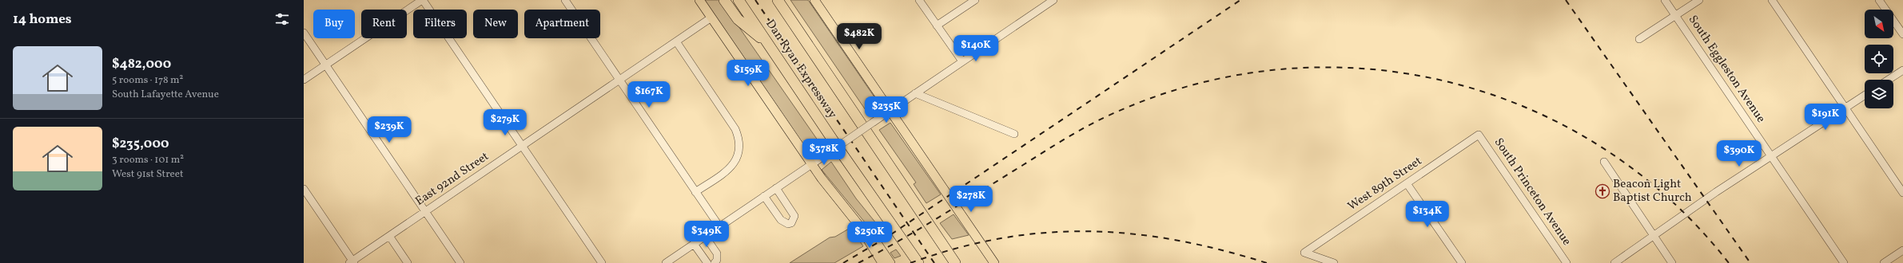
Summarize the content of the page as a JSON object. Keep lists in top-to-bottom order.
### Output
{
  "streets": {
    "highway": ["Dan Ryan Expressway"],
    "street": [
      "South Eggleston Avenue",
      "East 92nd Street",
      "West 89th Street",
      "South Princeton Avenue"
    ]
  },
  "crossings": [
    ["West 89th Street", "South Princeton Avenue"]
  ],
  "places": {
    "church": ["Beacon Light Baptist Church"]
  },
  "north": "bottom right",
  "page": {
    "heading": "14 homes",
    "chip": [
      "Buy",
      "Rent",
      "Filters",
      "New",
      "Apartment"
    ],
    "price": [
      "$482K",
      "$140K",
      "$159K",
      "$167K",
      "$235K",
      "$191K",
      "$279K",
      "$239K",
      "$378K",
      "$390K",
      "$278K",
      "$134K",
      "$349K",
      "$250K"
    ],
    "list": [
      {
        "name": "$482,000",
        "note": "5 rooms · 178 m² · South Lafayette Avenue"
      },
      {
        "name": "$235,000",
        "note": "3 rooms · 101 m² · West 91st Street"
      }
    ]
  }
}
